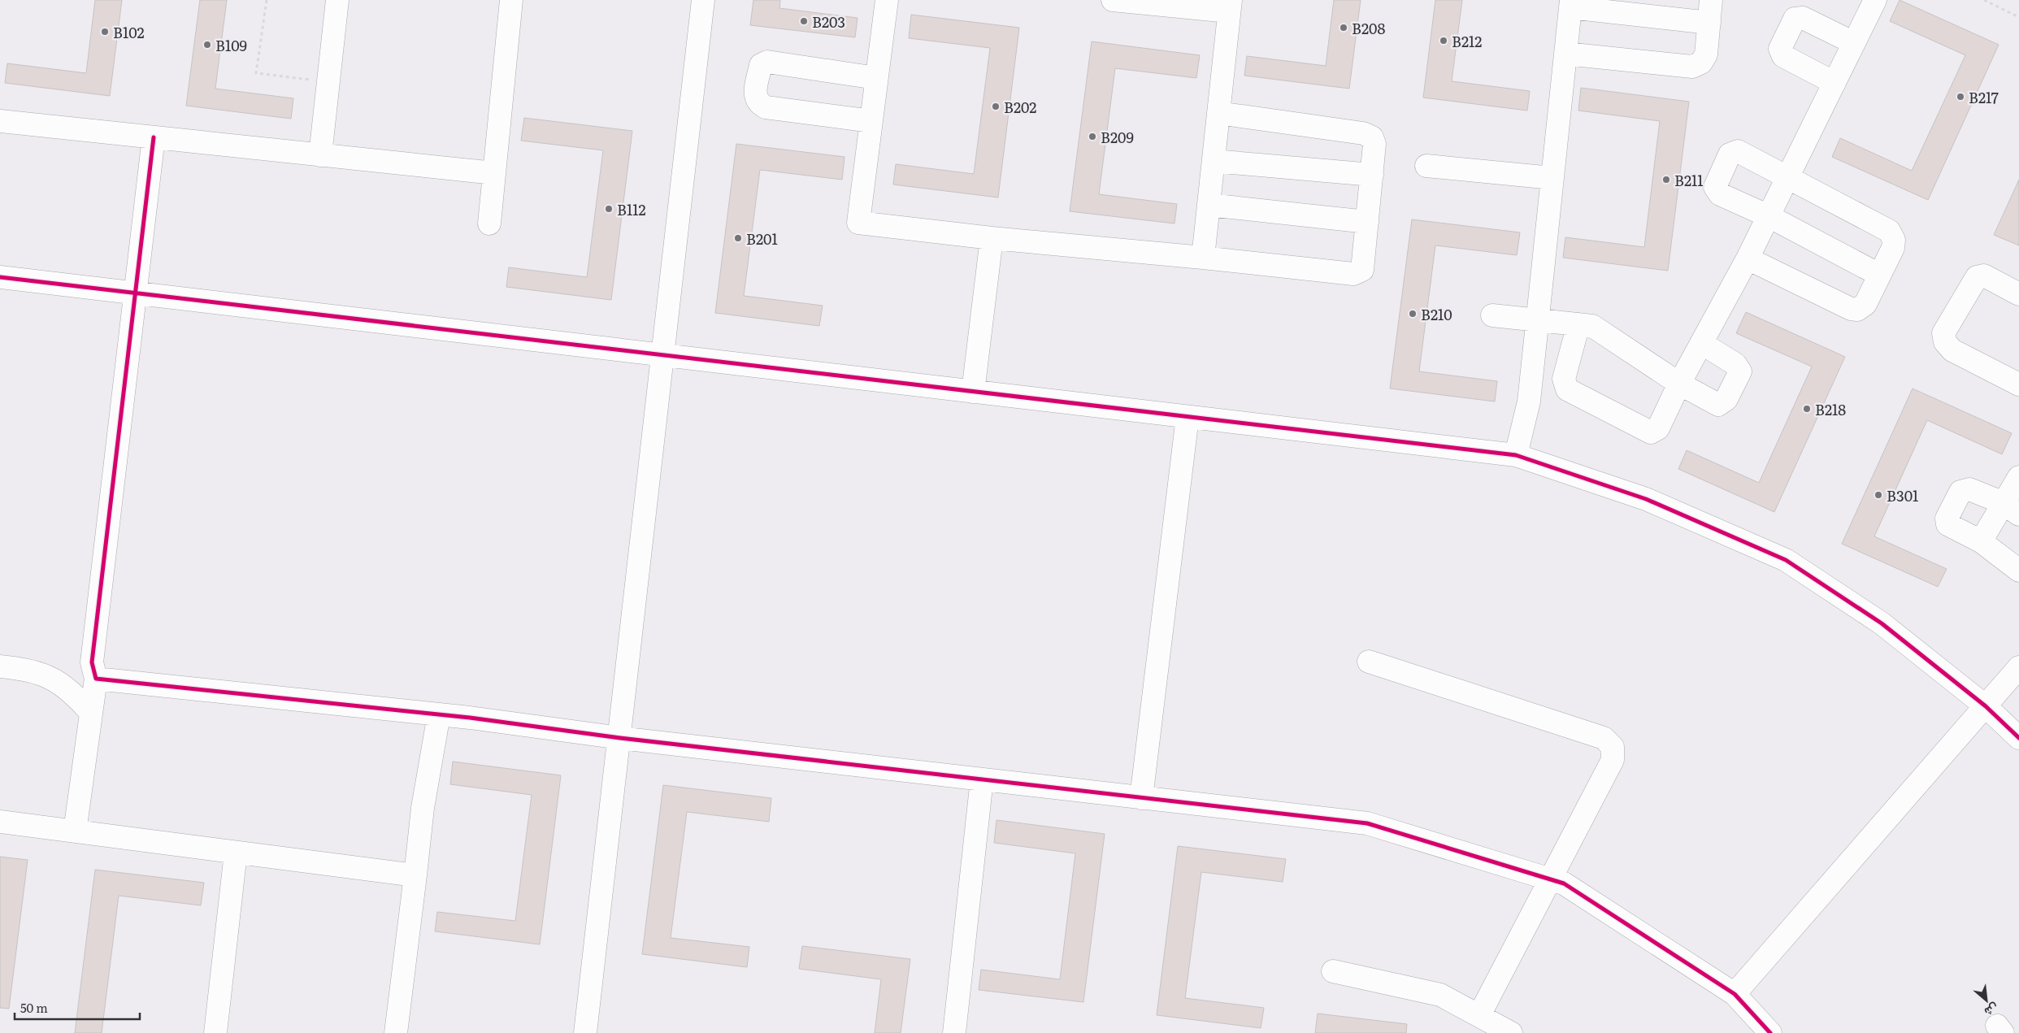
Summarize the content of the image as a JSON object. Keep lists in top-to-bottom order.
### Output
{
  "places": [
    "B203",
    "B208",
    "B102",
    "B212",
    "B109",
    "B217",
    "B202",
    "B209",
    "B211",
    "B112",
    "B201",
    "B210",
    "B218",
    "B301"
  ],
  "scale_bar": "50 m",
  "north": "bottom right"
}
